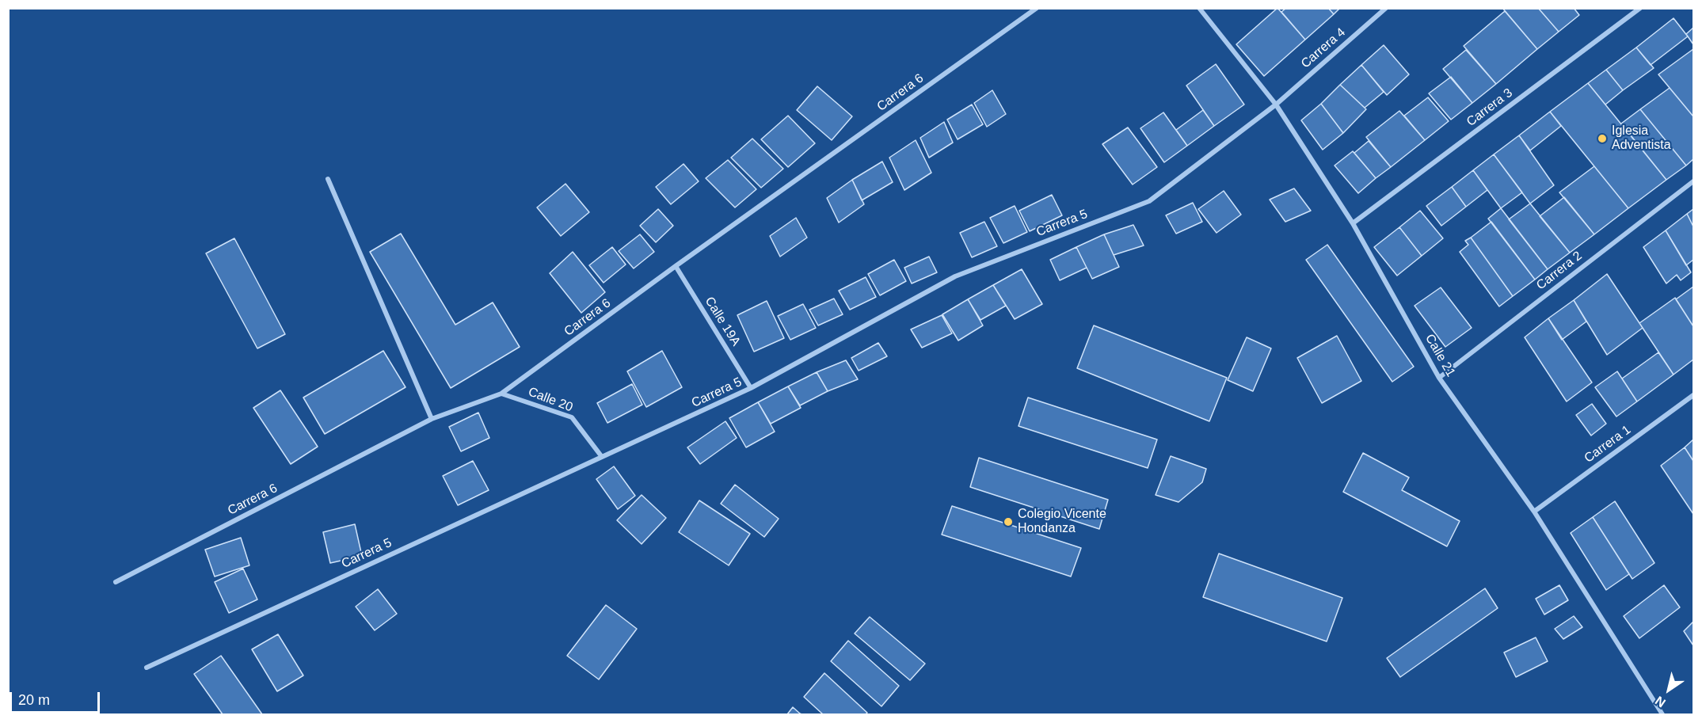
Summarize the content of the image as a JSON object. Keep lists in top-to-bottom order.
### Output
{
  "streets": {
    "street": [
      "Carrera 4",
      "Carrera 6",
      "Carrera 3",
      "Carrera 5",
      "Carrera 2",
      "Calle 19A",
      "Calle 21",
      "Calle 20",
      "Carrera 1"
    ]
  },
  "crossings": [
    ["Carrera 4", "Carrera 5"],
    ["Carrera 4", "Calle 21"],
    ["Carrera 6", "Calle 19A"],
    ["Carrera 6", "Calle 20"],
    ["Carrera 3", "Calle 21"],
    ["Carrera 5", "Calle 19A"],
    ["Carrera 5", "Calle 21"],
    ["Carrera 5", "Calle 20"],
    ["Carrera 2", "Calle 21"],
    ["Calle 21", "Carrera 1"]
  ],
  "places": ["Iglesia Adventista", "Colegio Vicente Hondanza"],
  "scale_bar": "20 m",
  "north": "bottom left"
}
